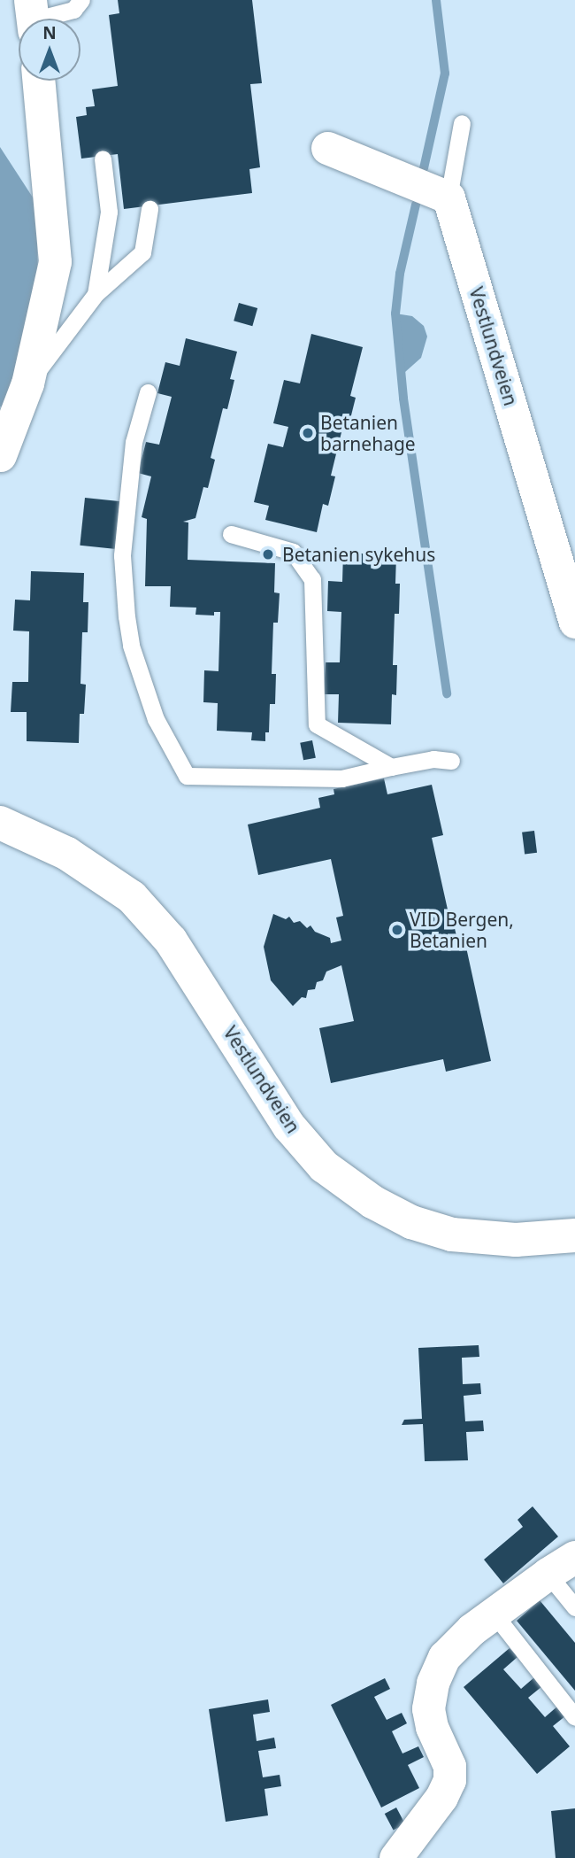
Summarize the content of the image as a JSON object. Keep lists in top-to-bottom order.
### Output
{
  "streets": {
    "main road": ["Vestlundveien"]
  },
  "places": ["Betanien barnehage", "Betanien sykehus", "VID Bergen, Betanien"],
  "north": "top"
}
